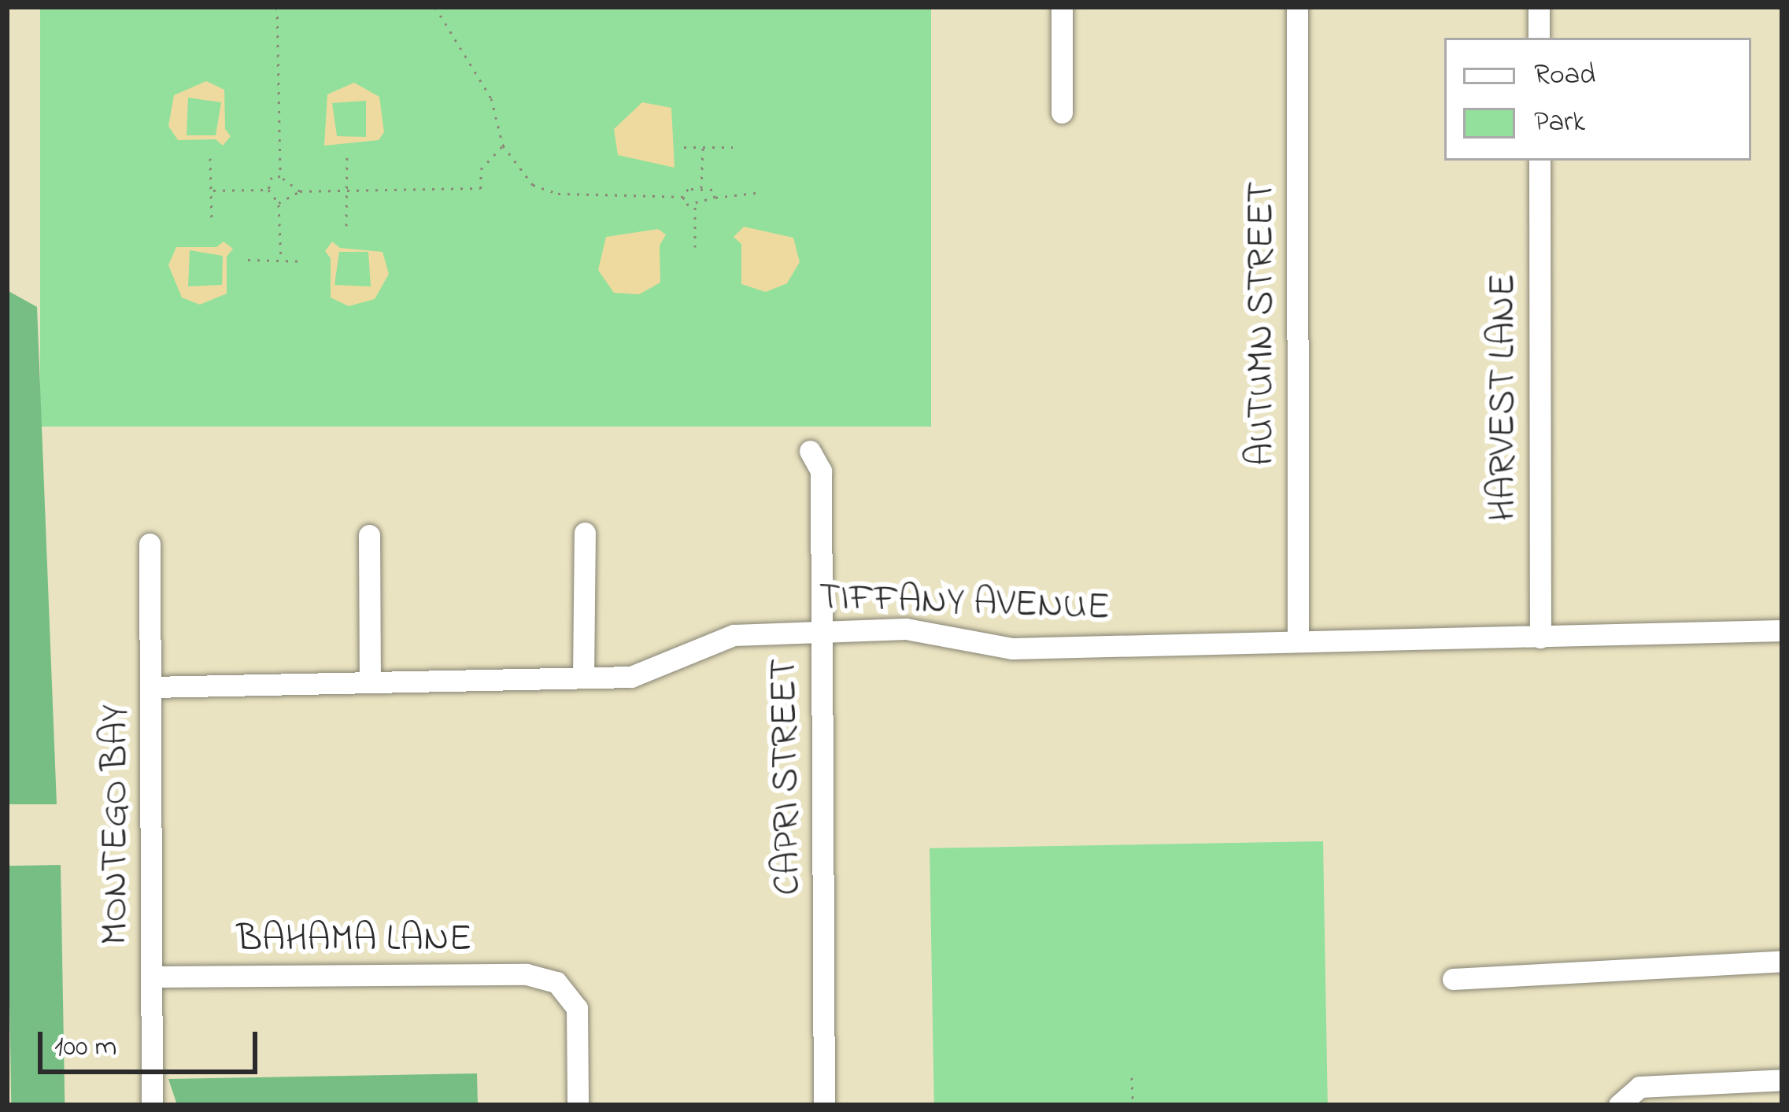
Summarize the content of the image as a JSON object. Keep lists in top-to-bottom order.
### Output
{
  "streets": {
    "street": [
      "AUTUMN STREET",
      "HARVEST LANE",
      "TIFFANY AVENUE",
      "CAPRI STREET",
      "MONTEGO BAY",
      "BAHAMA LANE"
    ]
  },
  "crossings": [
    ["AUTUMN STREET", "TIFFANY AVENUE"],
    ["HARVEST LANE", "TIFFANY AVENUE"],
    ["TIFFANY AVENUE", "CAPRI STREET"],
    ["TIFFANY AVENUE", "MONTEGO BAY"],
    ["MONTEGO BAY", "BAHAMA LANE"]
  ],
  "legend": ["Road", "Park"],
  "scale_bar": "100 m"
}
